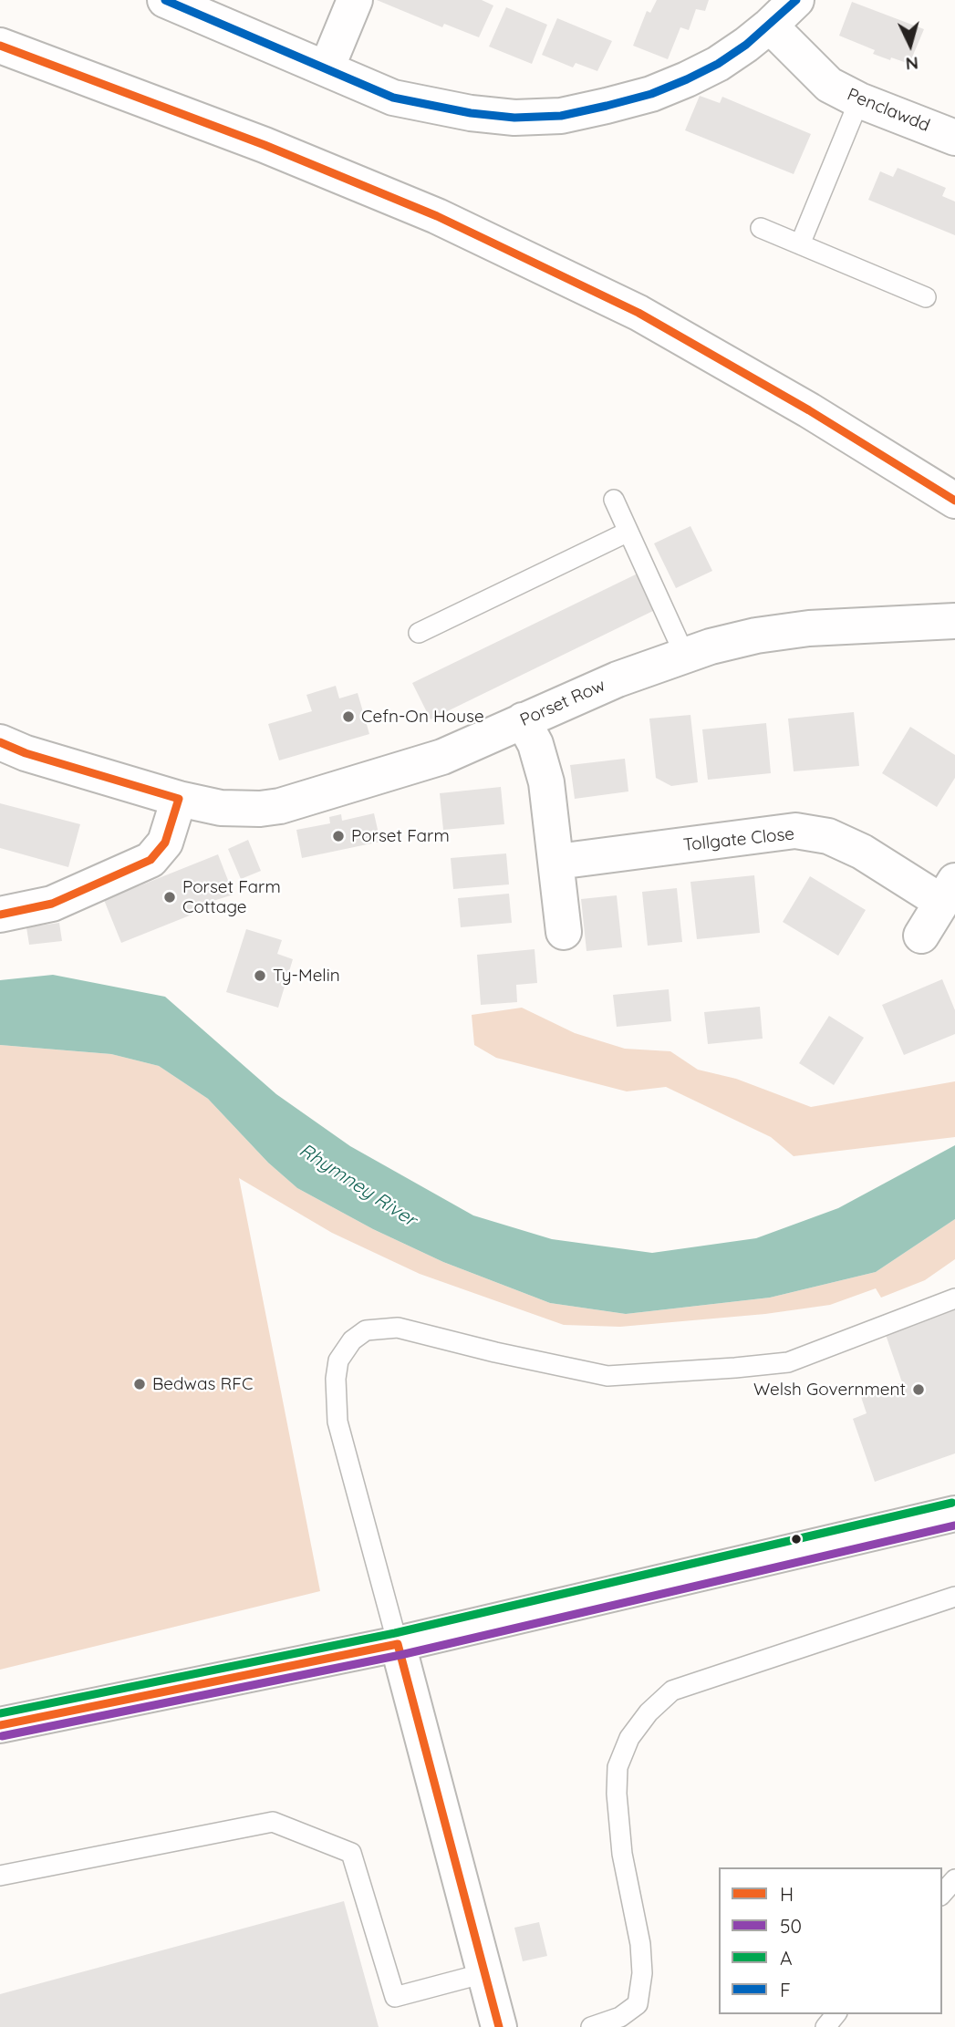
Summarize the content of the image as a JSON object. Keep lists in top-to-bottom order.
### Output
{
  "streets": {
    "street": ["Penclawdd", "Porset Row", "Tollgate Close"]
  },
  "water": ["Rhymney River"],
  "places": [
    "Cefn-On House",
    "Porset Farm",
    "Porset Farm Cottage",
    "Ty-Melin",
    "Bedwas RFC",
    "Welsh Government"
  ],
  "lines": [
    "transit line F",
    "transit line H",
    "transit line A",
    "transit line 50"
  ],
  "legend": [
    "H",
    "50",
    "A",
    "F"
  ],
  "north": "bottom"
}
